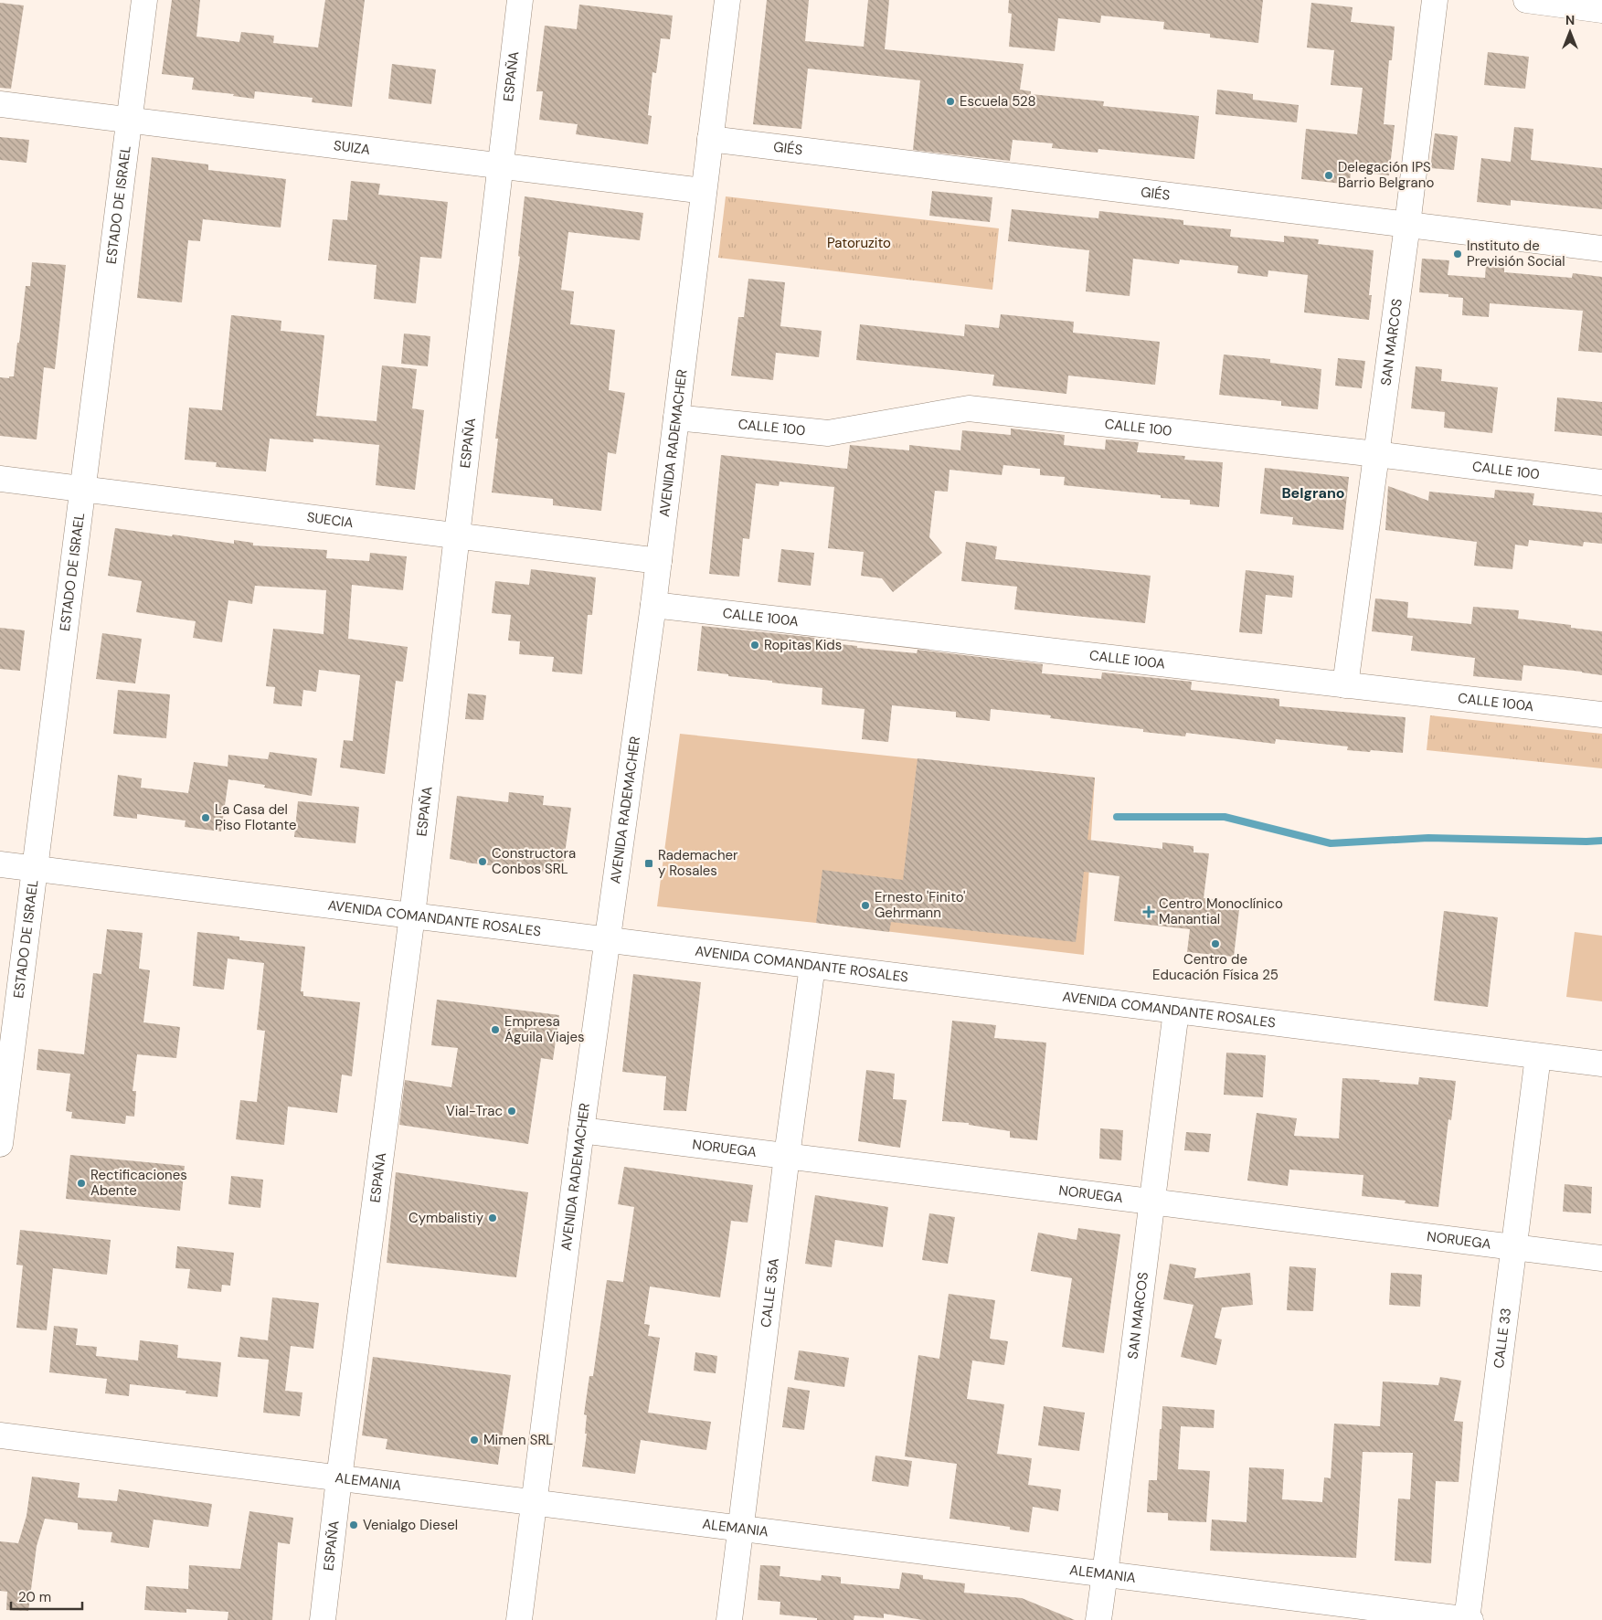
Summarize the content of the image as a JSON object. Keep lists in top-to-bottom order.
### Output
{
  "streets": {
    "street": [
      "ESPAÑA",
      "SUIZA",
      "GIÉS",
      "ESTADO DE ISRAEL",
      "SAN MARCOS",
      "CALLE 100",
      "AVENIDA RADEMACHER",
      "SUECIA",
      "CALLE 100A",
      "AVENIDA COMANDANTE ROSALES",
      "NORUEGA",
      "CALLE 35A",
      "CALLE 33",
      "ALEMANIA"
    ]
  },
  "crossings": [
    ["ESPAÑA", "SUIZA"],
    ["ESPAÑA", "SUECIA"],
    ["ESPAÑA", "AVENIDA COMANDANTE ROSALES"],
    ["ESPAÑA", "ALEMANIA"],
    ["SUIZA", "ESTADO DE ISRAEL"],
    ["SUIZA", "AVENIDA RADEMACHER"],
    ["GIÉS", "SAN MARCOS"],
    ["GIÉS", "AVENIDA RADEMACHER"],
    ["ESTADO DE ISRAEL", "SUECIA"],
    ["ESTADO DE ISRAEL", "AVENIDA COMANDANTE ROSALES"],
    ["SAN MARCOS", "CALLE 100"],
    ["SAN MARCOS", "CALLE 100A"],
    ["SAN MARCOS", "AVENIDA COMANDANTE ROSALES"],
    ["SAN MARCOS", "NORUEGA"],
    ["SAN MARCOS", "ALEMANIA"],
    ["CALLE 100", "AVENIDA RADEMACHER"],
    ["AVENIDA RADEMACHER", "SUECIA"],
    ["AVENIDA RADEMACHER", "CALLE 100A"],
    ["AVENIDA RADEMACHER", "AVENIDA COMANDANTE ROSALES"],
    ["AVENIDA RADEMACHER", "NORUEGA"],
    ["AVENIDA RADEMACHER", "ALEMANIA"],
    ["AVENIDA COMANDANTE ROSALES", "CALLE 35A"],
    ["AVENIDA COMANDANTE ROSALES", "CALLE 33"],
    ["NORUEGA", "CALLE 35A"],
    ["NORUEGA", "CALLE 33"],
    ["CALLE 35A", "ALEMANIA"],
    ["CALLE 33", "ALEMANIA"]
  ],
  "districts": ["Belgrano"],
  "parks": ["Patoruzito"],
  "places": {
    "other": [
      "Escuela 528",
      "Delegación IPS Barrio Belgrano",
      "Instituto de Previsión Social",
      "Ropitas Kids",
      "La Casa del Piso Flotante",
      "Constructora Conbos SRL",
      "Ernesto 'Finito' Gehrmann",
      "Centro de Educación Física 25",
      "Empresa Águila Viajes",
      "Vial-Trac",
      "Rectificaciones Abente",
      "Cymbalistiy",
      "Mimen SRL",
      "Venialgo Diesel"
    ],
    "transit": ["Rademacher y Rosales"],
    "health": ["Centro Monoclínico Manantial"]
  },
  "scale_bar": "20 m",
  "north": "top"
}
